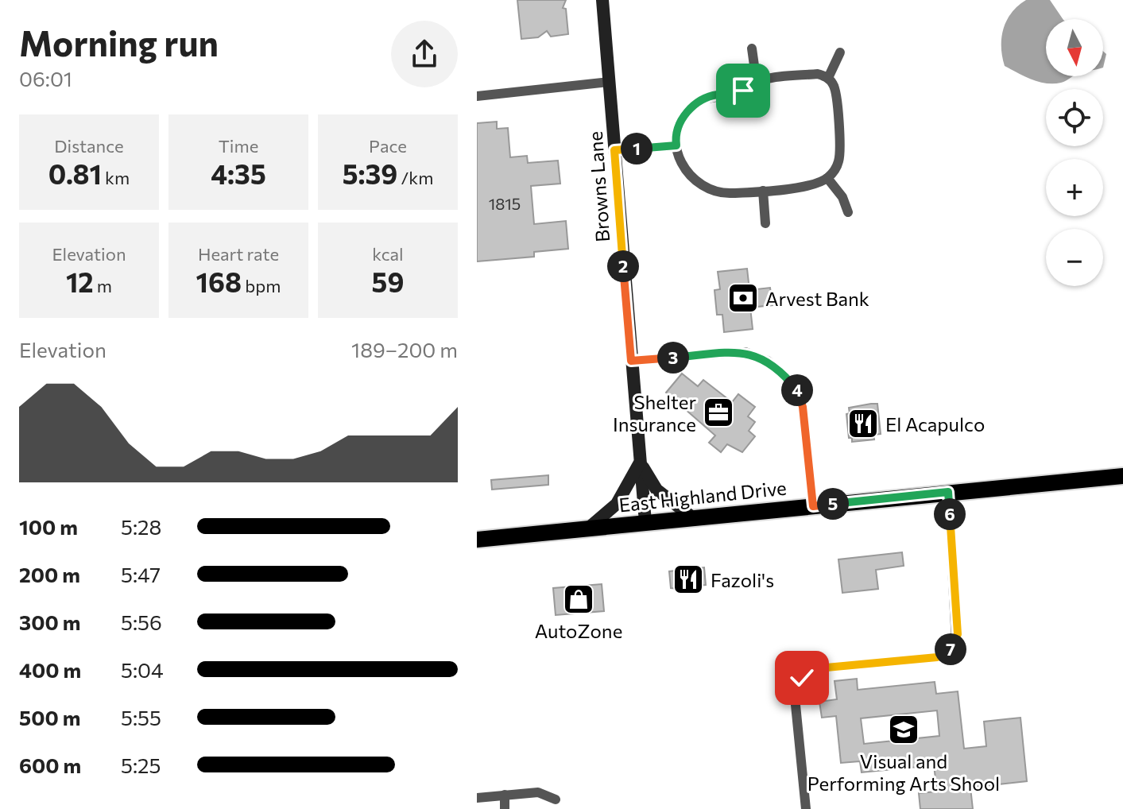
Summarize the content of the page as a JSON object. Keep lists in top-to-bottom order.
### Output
{
  "streets": {
    "main road": ["East Highland Drive"],
    "street": ["Browns Lane"]
  },
  "crossings": [
    ["Browns Lane", "East Highland Drive"]
  ],
  "places": {
    "bank": ["Arvest Bank"],
    "office": ["Shelter Insurance"],
    "restaurant": ["El Acapulco", "Fazoli's"],
    "shop": ["AutoZone"],
    "school or university": ["Visual and Performing Arts Shool"]
  },
  "house_numbers": ["1815"],
  "north": "bottom",
  "page": {
    "heading": ["Morning run", "06:01"],
    "map_buttons": ["+", "−"],
    "stats": [
      ["Distance", "0.81 km"],
      ["Time", "4:35"],
      ["Pace", "5:39 /km"],
      ["Elevation", "12 m"],
      ["Heart rate", "168 bpm"],
      ["kcal", "59"]
    ],
    "pins": [
      "1",
      "2",
      "3",
      "4",
      "5",
      "6",
      "7"
    ],
    "chart": ["Elevation", "189–200 m"],
    "list": [
      {
        "name": "100 m",
        "note": "5:28"
      },
      {
        "name": "200 m",
        "note": "5:47"
      },
      {
        "name": "300 m",
        "note": "5:56"
      },
      {
        "name": "400 m",
        "note": "5:04"
      },
      {
        "name": "500 m",
        "note": "5:55"
      },
      {
        "name": "600 m",
        "note": "5:25"
      }
    ]
  }
}
